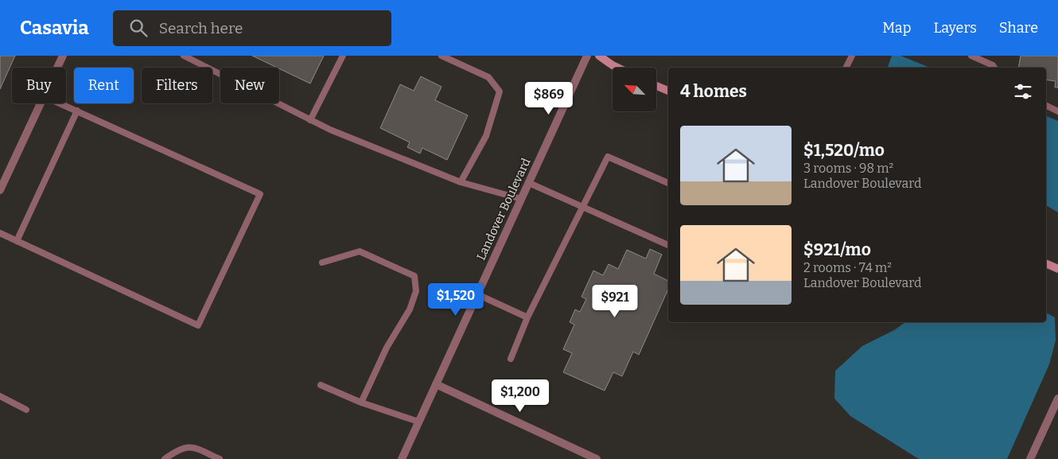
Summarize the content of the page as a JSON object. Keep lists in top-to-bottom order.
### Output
{
  "streets": {
    "street": ["Landover Boulevard"]
  },
  "north": "top left",
  "page": {
    "header": "Casavia",
    "search": "Search here",
    "nav": ["Map", "Layers", "Share"],
    "chip": [
      "Buy",
      "Rent",
      "Filters",
      "New"
    ],
    "heading": "4 homes",
    "price": [
      "$869",
      "$1,520",
      "$921",
      "$1,200"
    ],
    "list": [
      {
        "name": "$1,520/mo",
        "note": "3 rooms · 98 m² · Landover Boulevard"
      },
      {
        "name": "$921/mo",
        "note": "2 rooms · 74 m² · Landover Boulevard"
      }
    ]
  }
}
